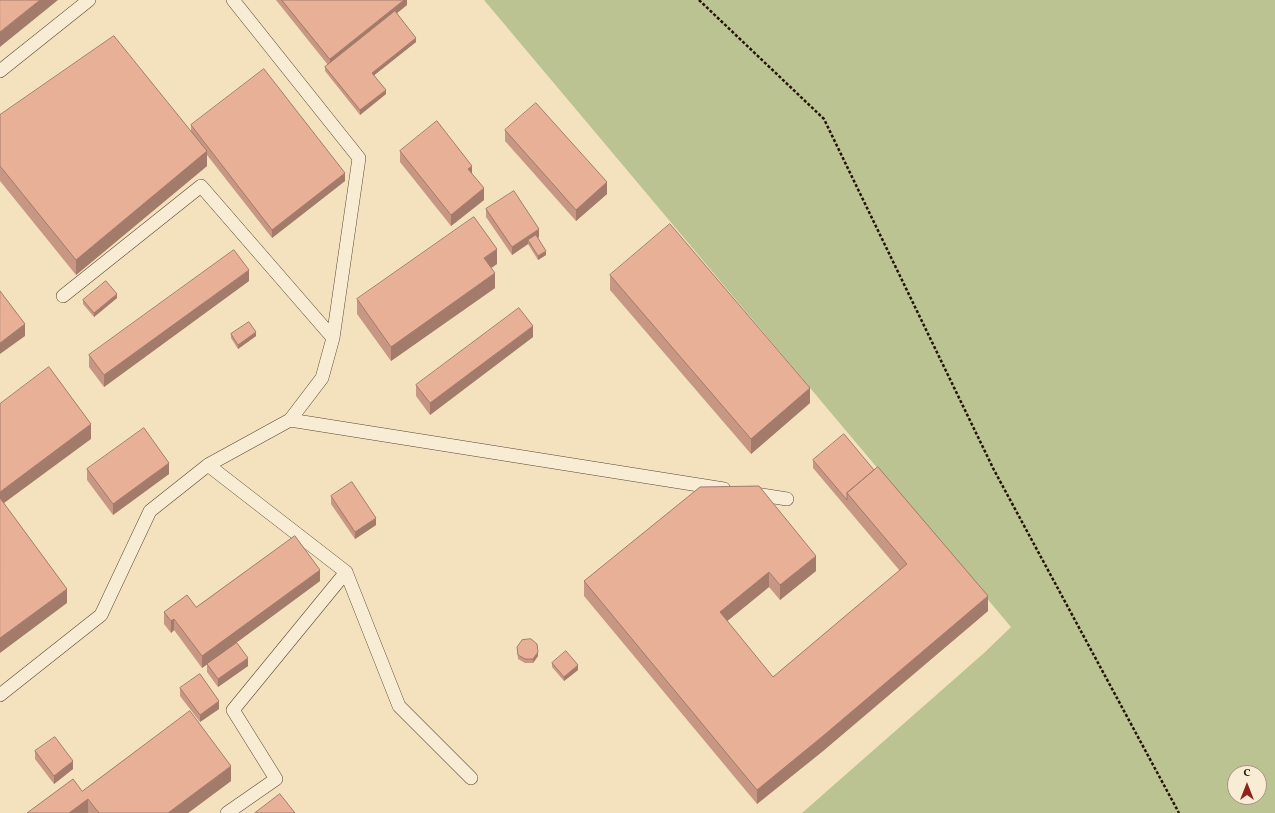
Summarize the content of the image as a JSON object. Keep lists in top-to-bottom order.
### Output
{
  "north": "top"
}
